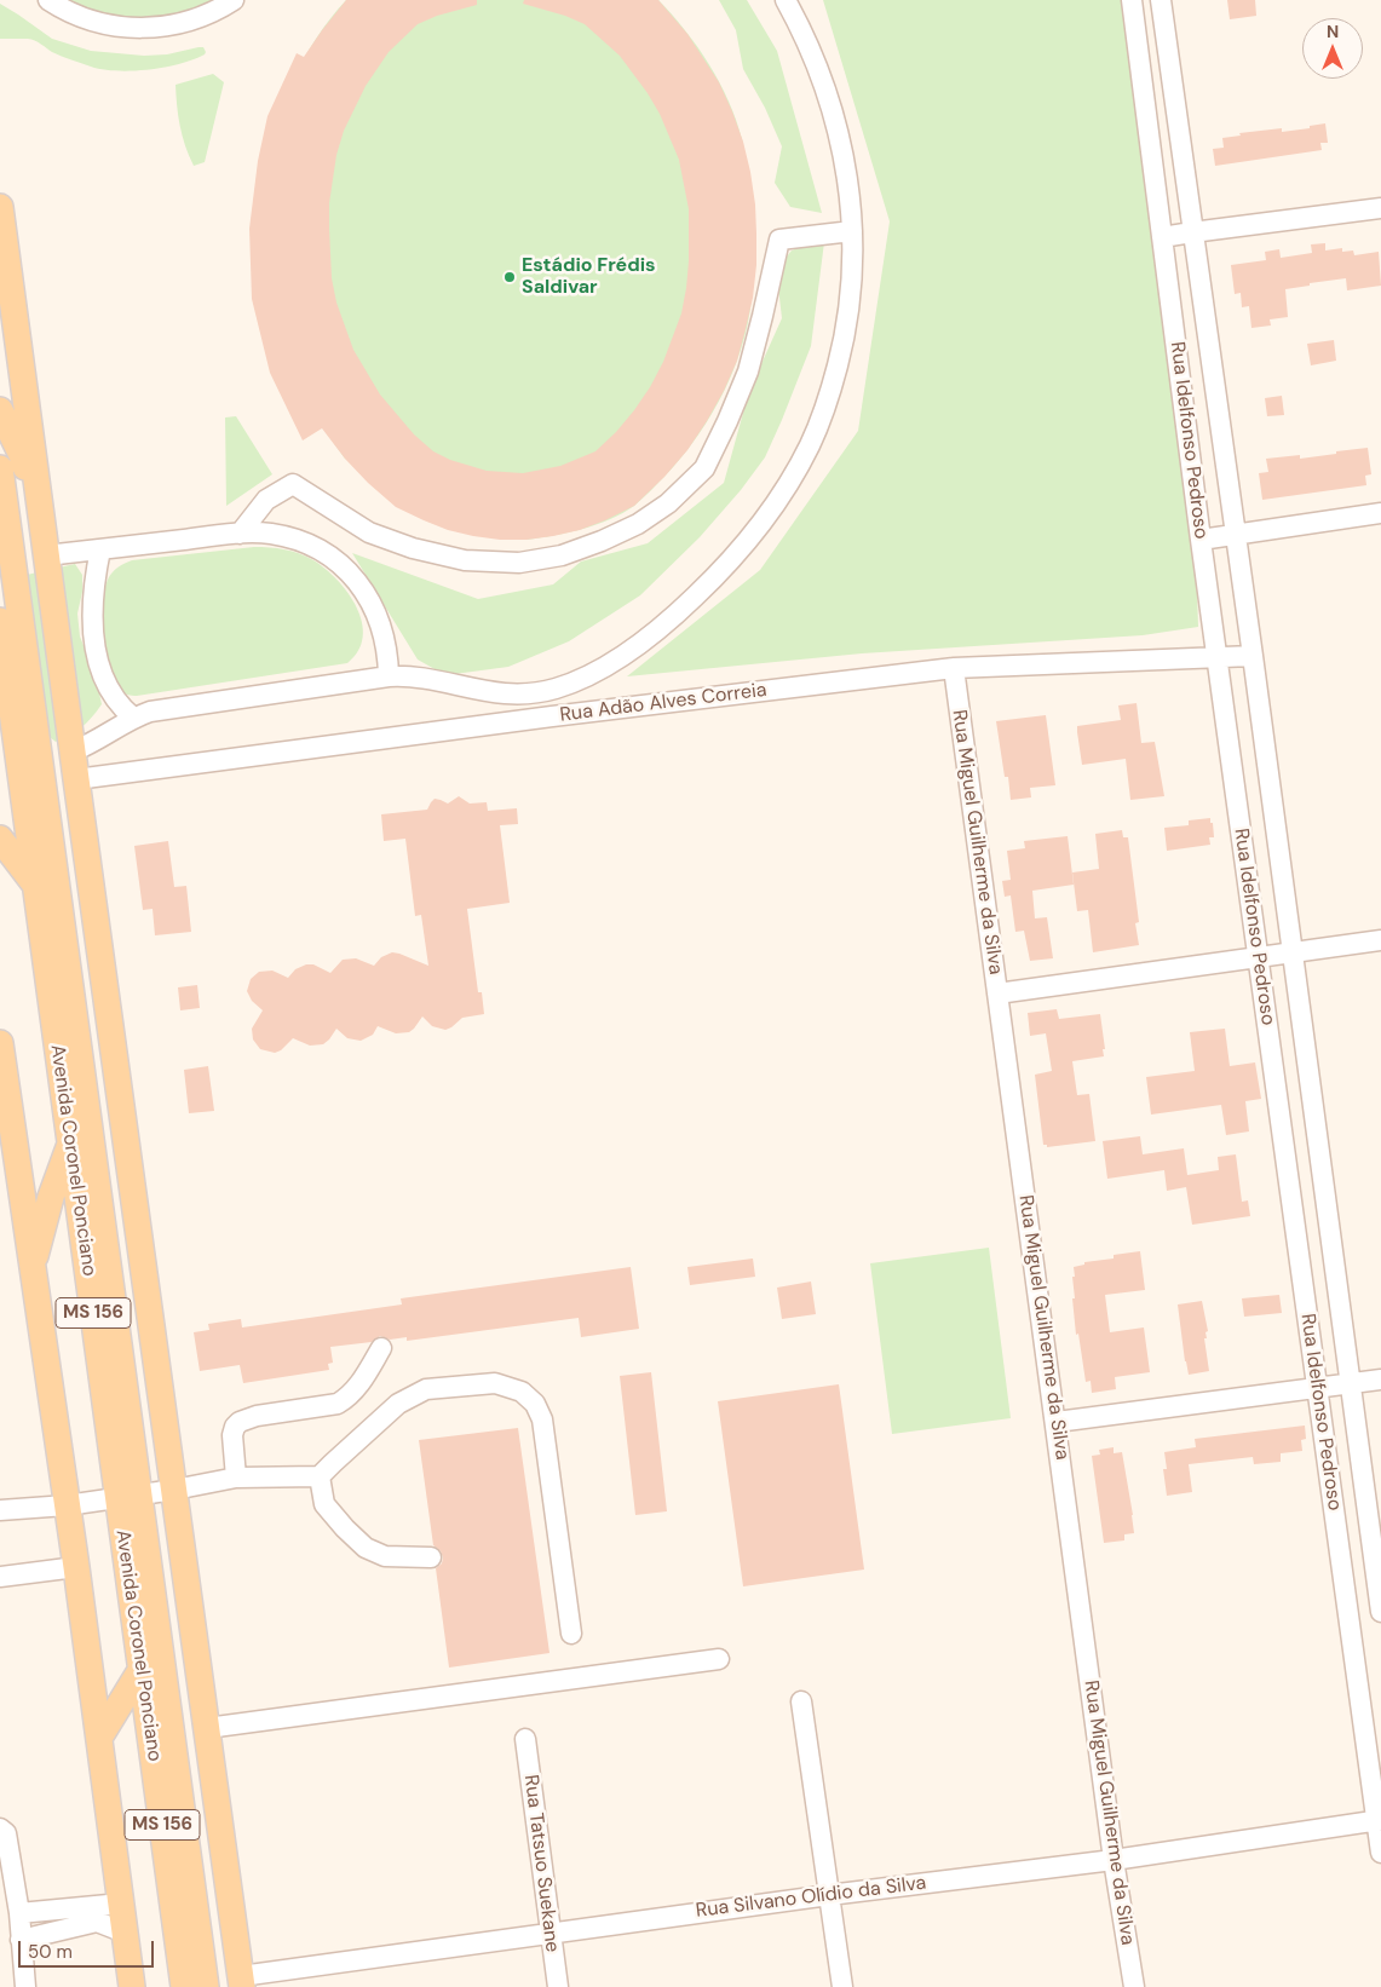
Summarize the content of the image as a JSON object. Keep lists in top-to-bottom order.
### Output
{
  "streets": {
    "main road": ["Avenida Coronel Ponciano", "MS 156"],
    "street": [
      "Rua Idelfonso Pedroso",
      "Rua Adão Alves Correia",
      "Rua Miguel Guilherme da Silva",
      "Rua Tatsuo Suekane",
      "Rua Silvano Olídio da Silva"
    ]
  },
  "crossings": [
    ["Rua Idelfonso Pedroso", "Rua Adão Alves Correia"],
    ["Rua Idelfonso Pedroso", "Rua Silvano Olídio da Silva"],
    ["Rua Adão Alves Correia", "Rua Miguel Guilherme da Silva"],
    ["Rua Miguel Guilherme da Silva", "Rua Silvano Olídio da Silva"],
    ["Rua Tatsuo Suekane", "Rua Silvano Olídio da Silva"]
  ],
  "places": ["Estádio Frédis Saldivar"],
  "scale_bar": "50 m",
  "north": "top"
}
